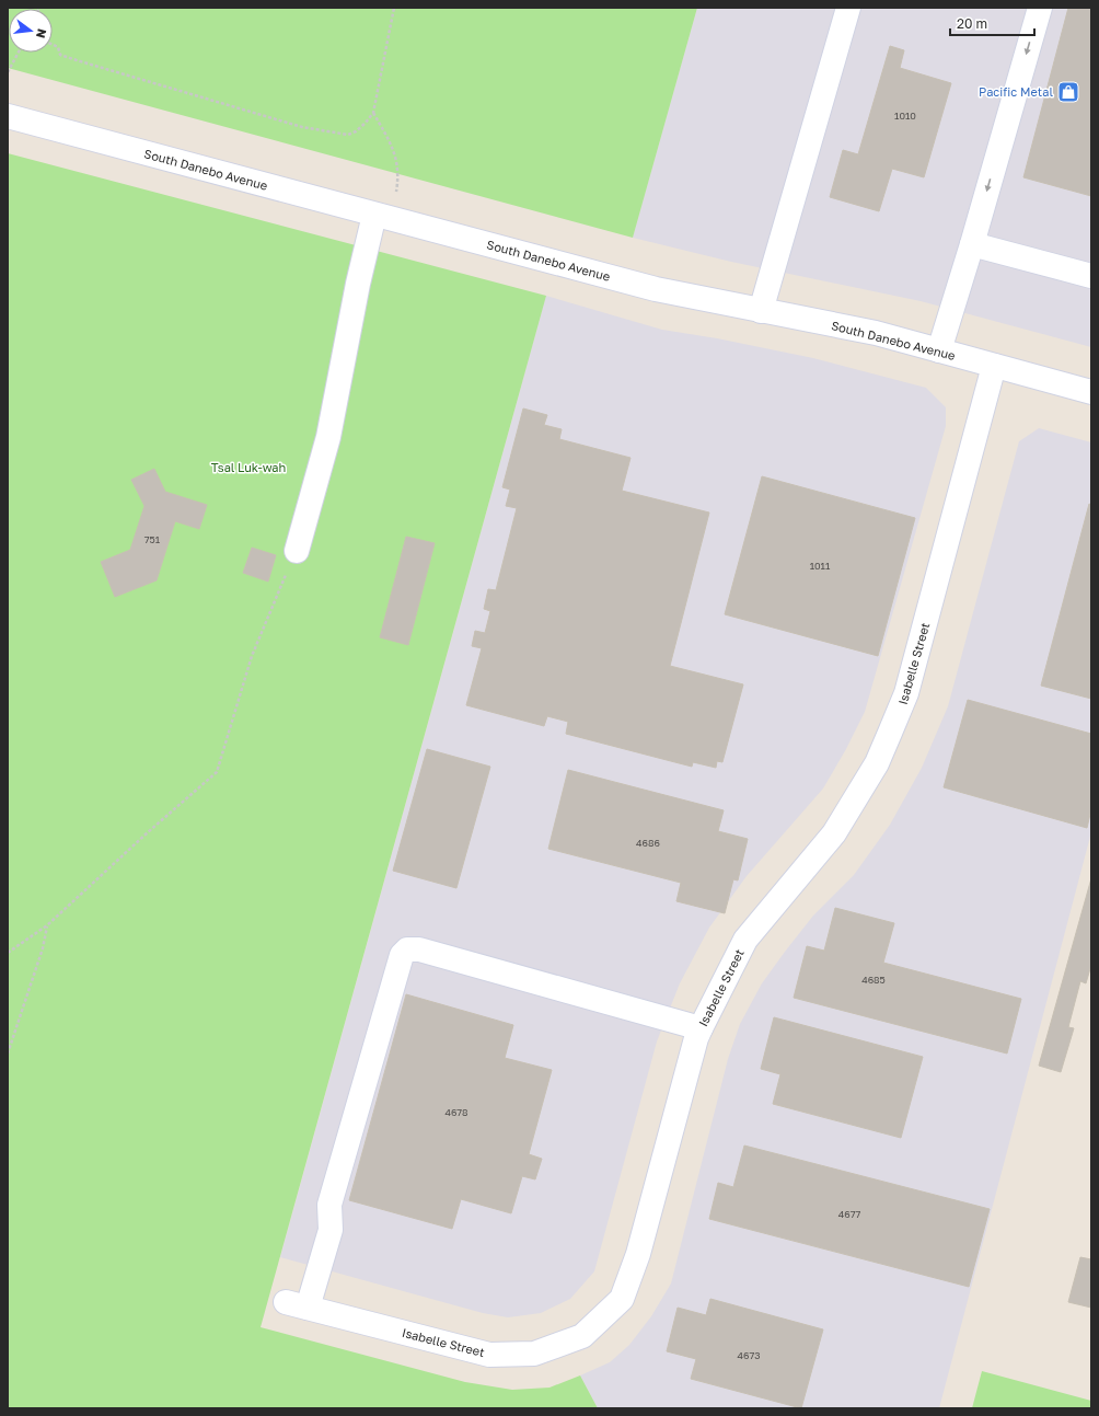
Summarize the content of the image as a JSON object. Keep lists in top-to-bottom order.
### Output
{
  "streets": {
    "street": ["South Danebo Avenue", "Isabelle Street"]
  },
  "crossings": [
    ["South Danebo Avenue", "Isabelle Street"]
  ],
  "parks": ["Tsal Luk-wah"],
  "places": {
    "shop": ["Pacific Metal"]
  },
  "house_numbers": [
    "1010",
    "751",
    "1011",
    "4686",
    "4685",
    "4678",
    "4677",
    "4673"
  ],
  "scale_bar": "20 m",
  "north": "right"
}
